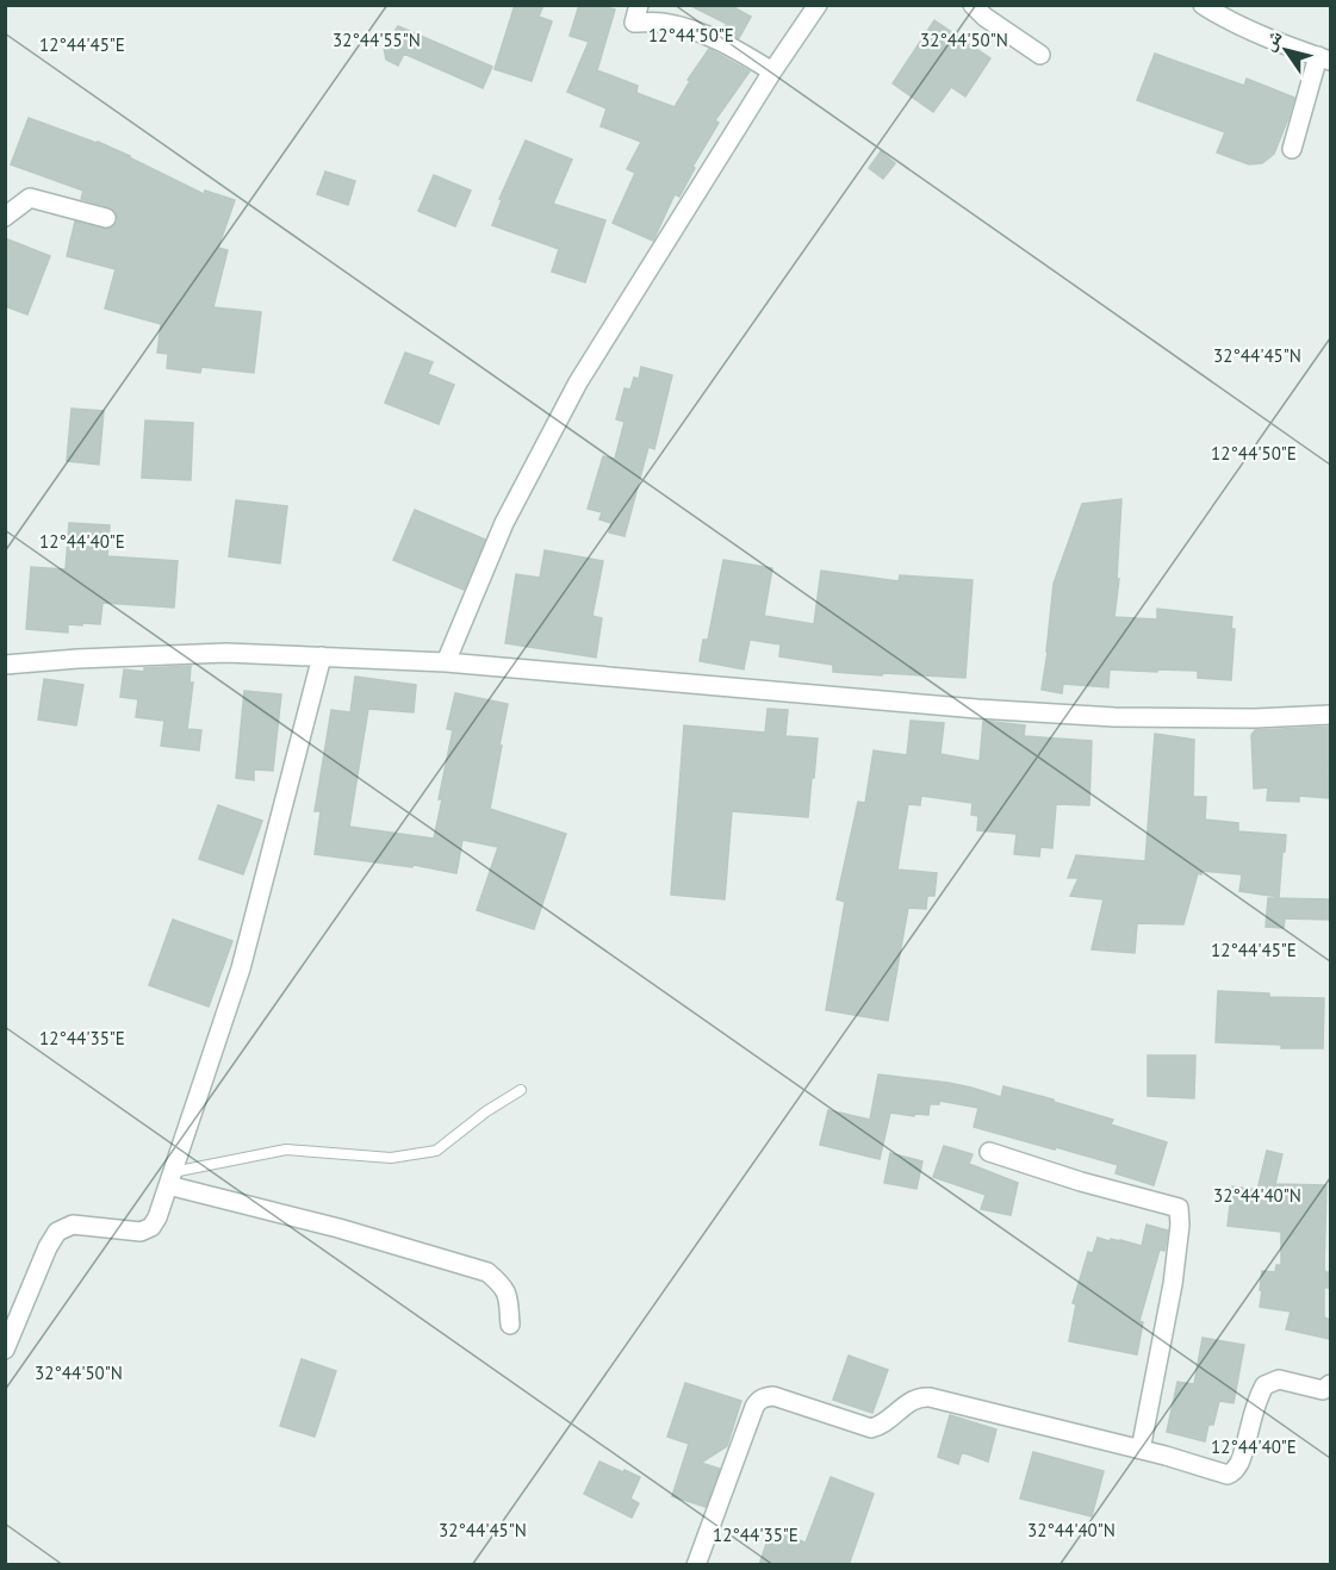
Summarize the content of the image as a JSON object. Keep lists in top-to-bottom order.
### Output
{
  "north": "top left",
  "coordinates": [
    "12°44'50\"E",
    "32°44'55\"N",
    "32°44'50\"N",
    "12°44'45\"E",
    "32°44'45\"N",
    "12°44'40\"E",
    "12°44'35\"E",
    "32°44'40\"N"
  ]
}
